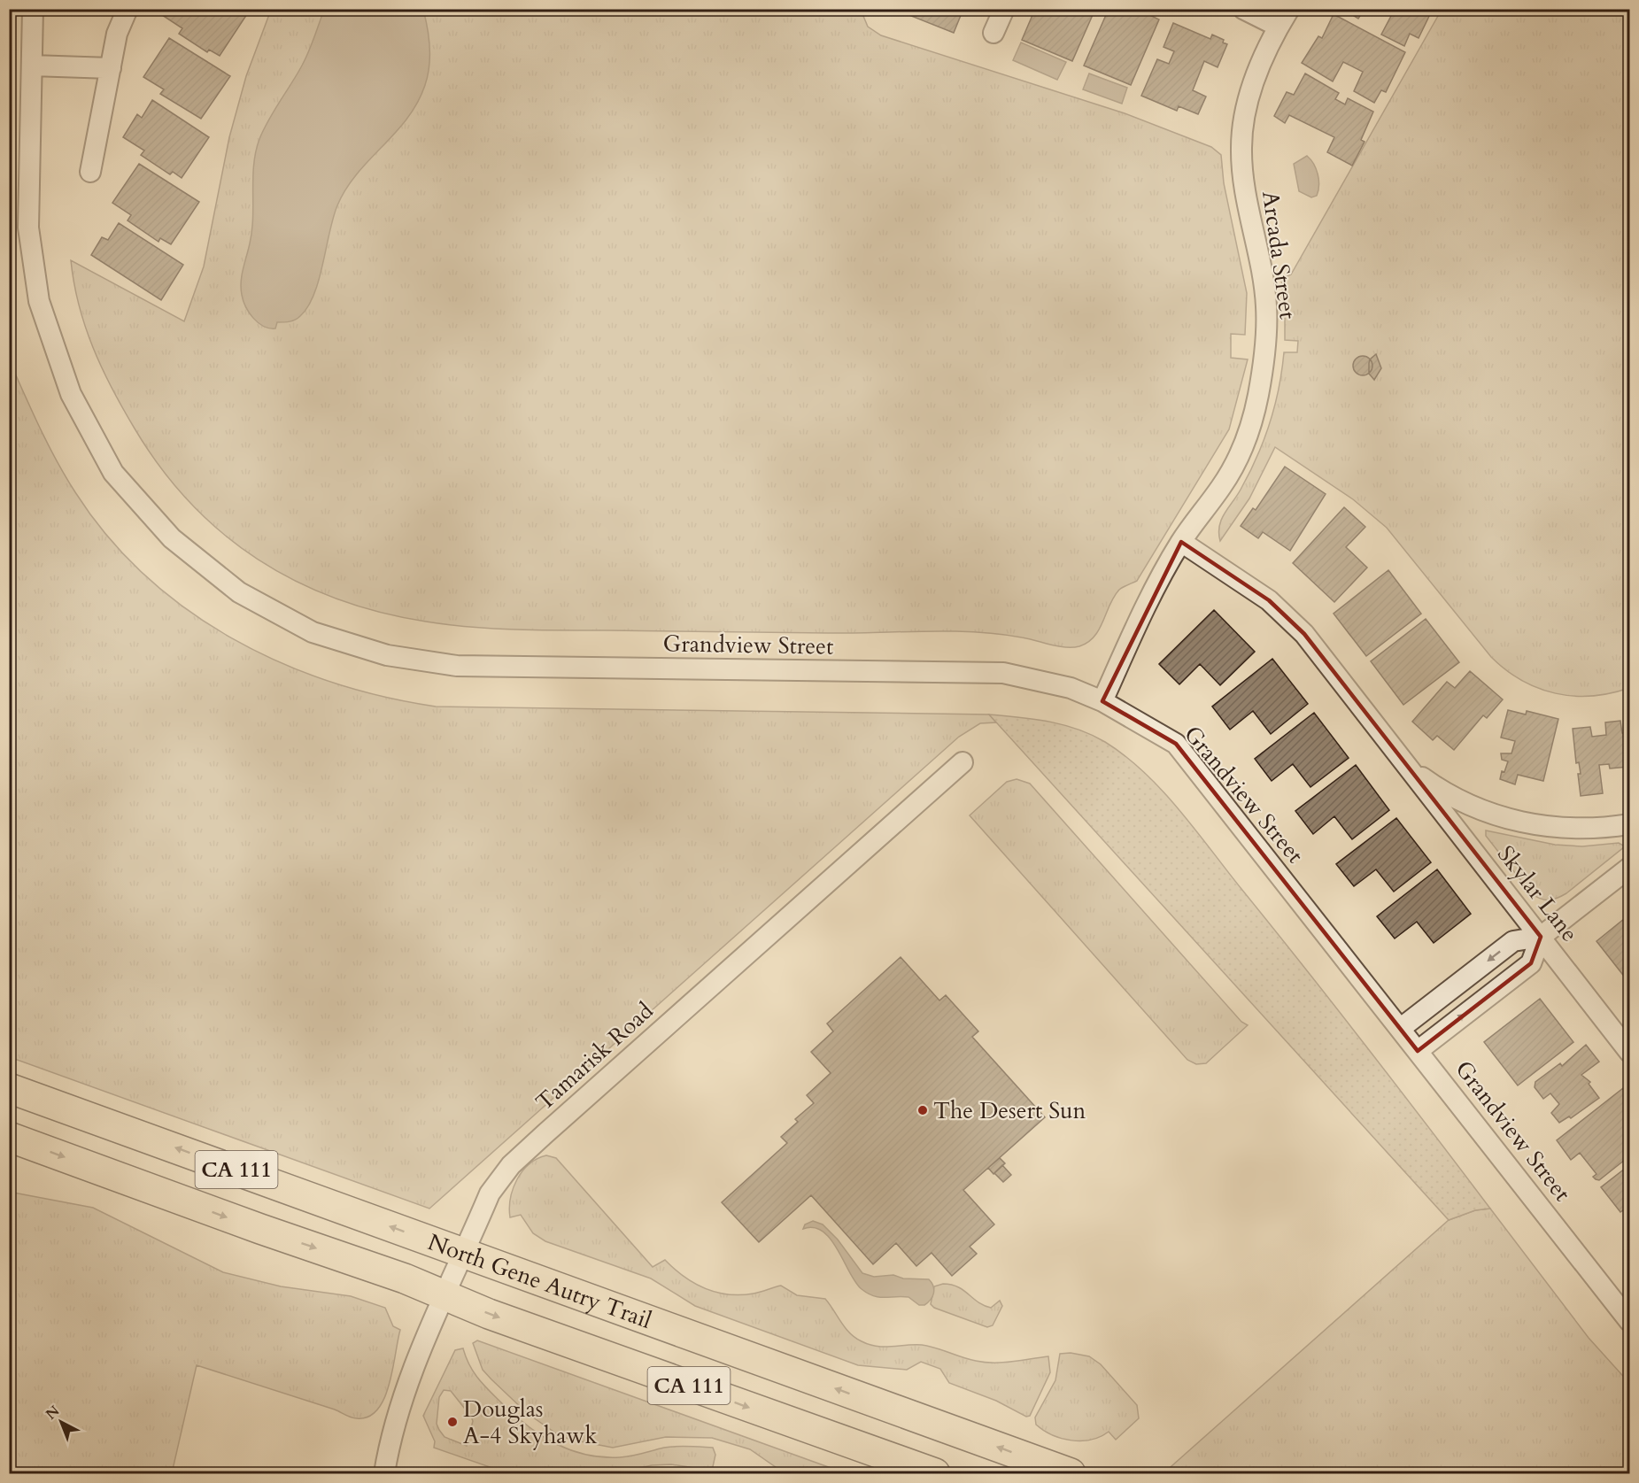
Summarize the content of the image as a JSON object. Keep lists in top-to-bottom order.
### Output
{
  "streets": {
    "main road": ["CA 111", "North Gene Autry Trail"],
    "street": [
      "Arcada Street",
      "Grandview Street",
      "Skylar Lane",
      "Tamarisk Road"
    ]
  },
  "crossings": [
    ["Arcada Street", "Grandview Street"],
    ["Arcada Street", "Skylar Lane"],
    ["Tamarisk Road", "North Gene Autry Trail"]
  ],
  "places": ["The Desert Sun", "Douglas A-4 Skyhawk"],
  "north": "top left"
}
